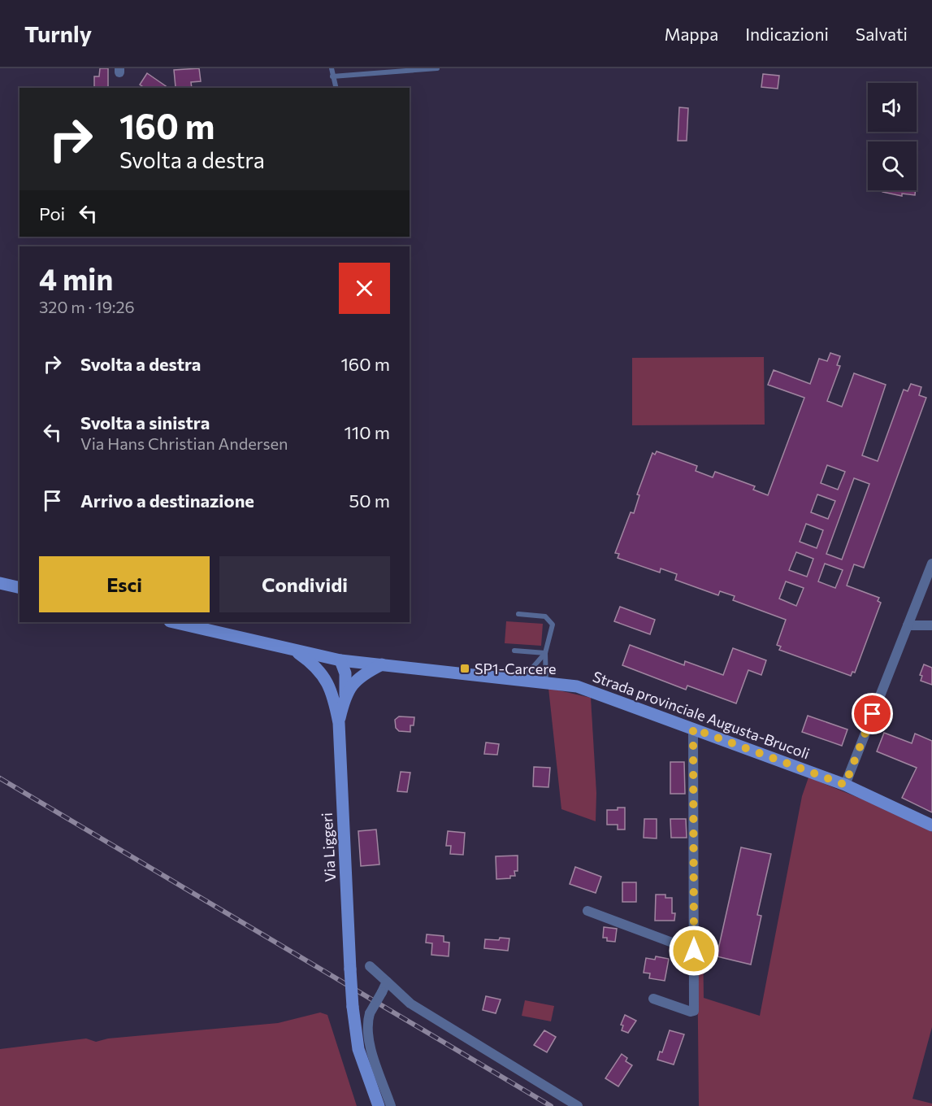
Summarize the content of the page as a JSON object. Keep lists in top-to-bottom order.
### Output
{
  "streets": {
    "main road": ["Strada provinciale Augusta-Brucoli", "Via Liggeri"]
  },
  "places": {
    "transit": ["SP1-Carcere"]
  },
  "page": {
    "header": "Turnly",
    "nav": ["Mappa", "Indicazioni", "Salvati"],
    "turn": ["160 m", "Svolta a destra"],
    "then": "Poi",
    "heading": ["4 min", "320 m · 19:26"],
    "list": [
      {
        "name": "Svolta a destra",
        "value": "160 m"
      },
      {
        "name": "Svolta a sinistra",
        "note": "Via Hans Christian Andersen",
        "value": "110 m"
      },
      {
        "name": "Arrivo a destinazione",
        "value": "50 m"
      }
    ],
    "buttons": ["Esci", "Condividi"]
  }
}
